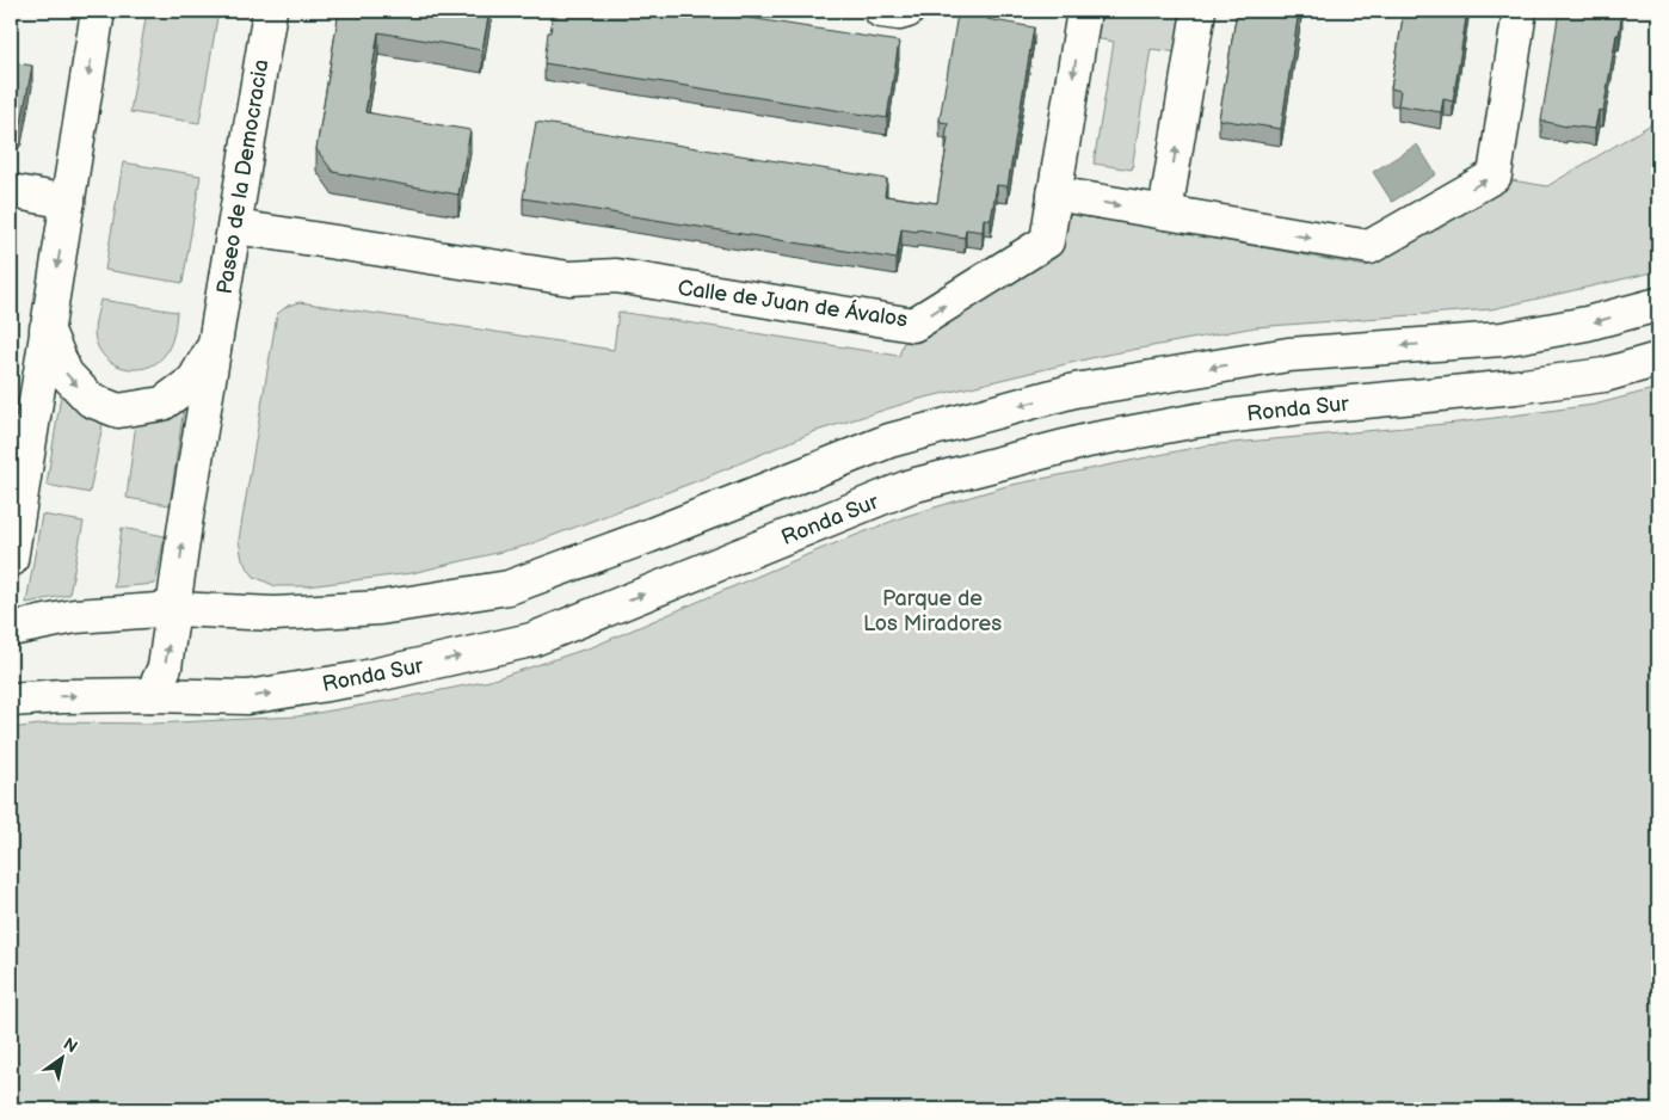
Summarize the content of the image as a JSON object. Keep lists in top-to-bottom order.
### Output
{
  "streets": {
    "street": ["Paseo de la Democracia", "Calle de Juan de Ávalos", "Ronda Sur"]
  },
  "crossings": [
    ["Paseo de la Democracia", "Calle de Juan de Ávalos"],
    ["Paseo de la Democracia", "Ronda Sur"]
  ],
  "parks": ["Parque de Los Miradores"],
  "north": "top right"
}
